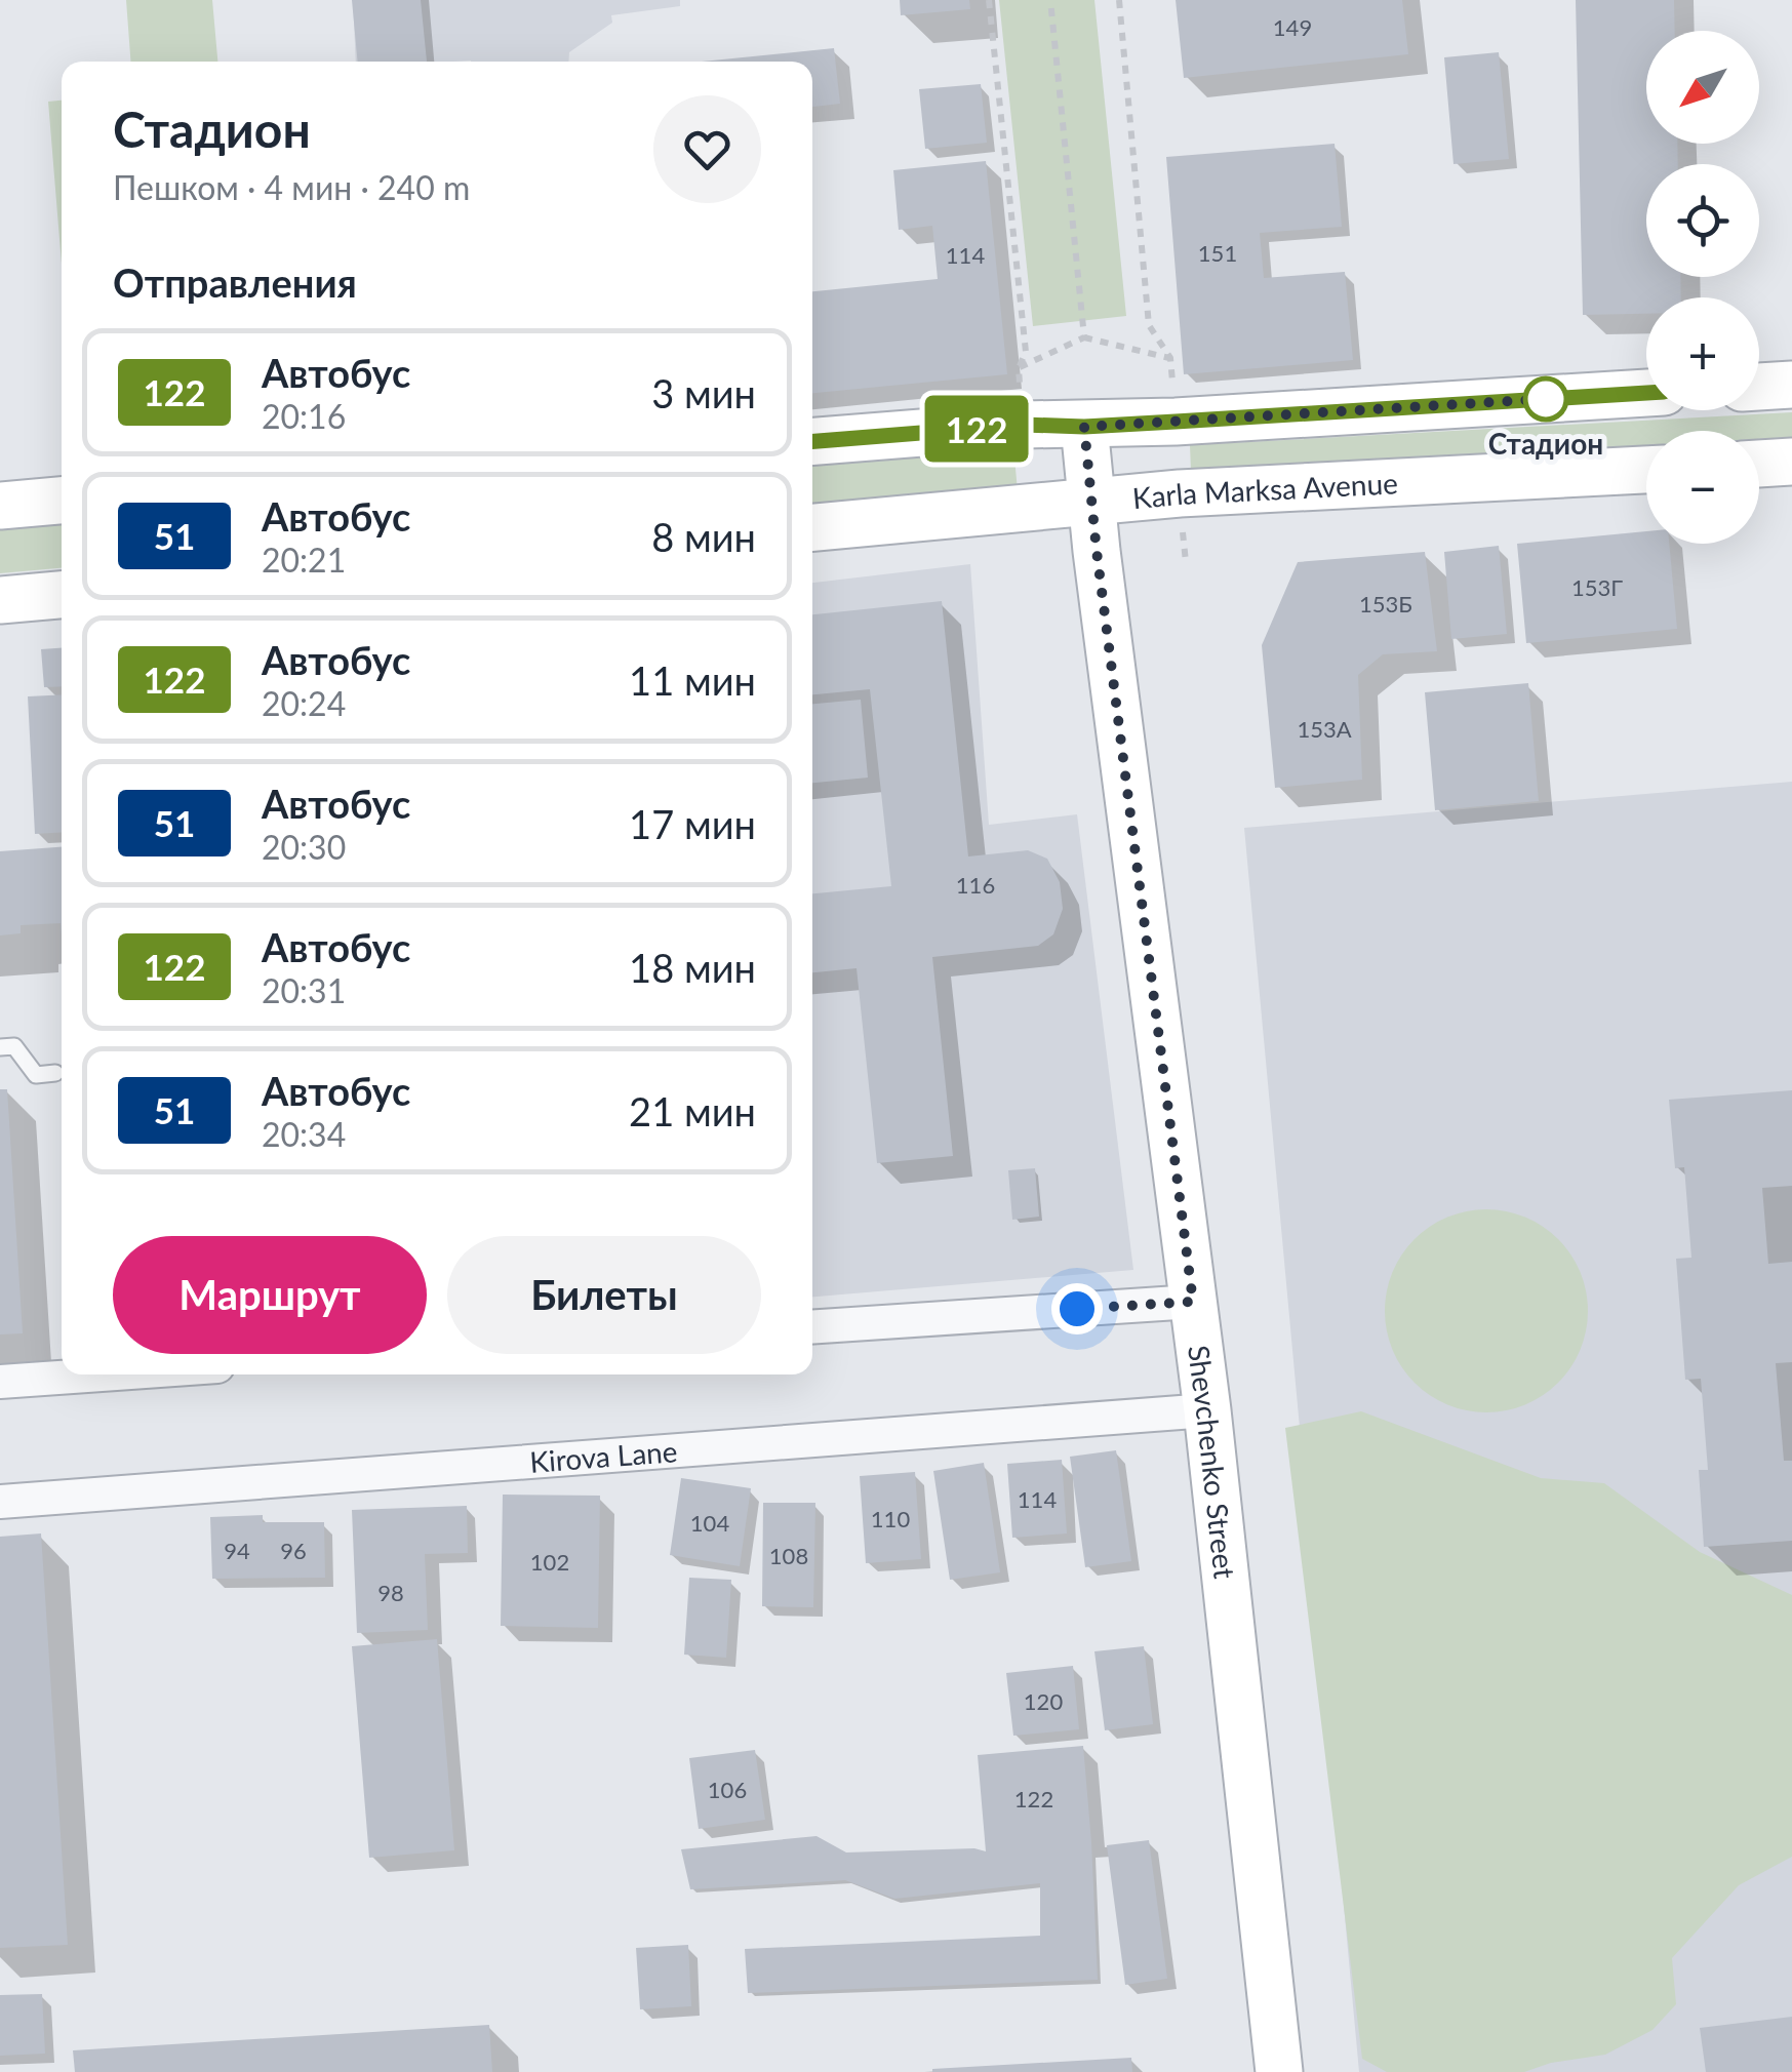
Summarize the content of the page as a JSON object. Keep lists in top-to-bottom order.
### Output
{
  "streets": {
    "main road": ["Karla Marksa Avenue", "Shevchenko Street"],
    "street": ["Kirova Lane"]
  },
  "crossings": [
    ["Karla Marksa Avenue", "Shevchenko Street"],
    ["Kirova Lane", "Shevchenko Street"]
  ],
  "places": ["Стадион"],
  "lines": ["bus line 122"],
  "house_numbers": [
    "149",
    "151",
    "114",
    "153Г",
    "153Б",
    "153А",
    "116",
    "114",
    "110",
    "104",
    "94",
    "96",
    "108",
    "102",
    "98",
    "120",
    "106",
    "122"
  ],
  "north": "bottom left",
  "page": {
    "on_map": "122",
    "map_buttons": ["+", "−"],
    "heading": [
      ["Стадион", "Пешком · 4 мин · 240 m"],
      "Отправления"
    ],
    "list": [
      {
        "mark": "122",
        "name": "Автобус",
        "note": "20:16",
        "value": "3 мин"
      },
      {
        "mark": "51",
        "name": "Автобус",
        "note": "20:21",
        "value": "8 мин"
      },
      {
        "mark": "122",
        "name": "Автобус",
        "note": "20:24",
        "value": "11 мин"
      },
      {
        "mark": "51",
        "name": "Автобус",
        "note": "20:30",
        "value": "17 мин"
      },
      {
        "mark": "122",
        "name": "Автобус",
        "note": "20:31",
        "value": "18 мин"
      },
      {
        "mark": "51",
        "name": "Автобус",
        "note": "20:34",
        "value": "21 мин"
      }
    ],
    "buttons": ["Маршрут", "Билеты"]
  }
}
